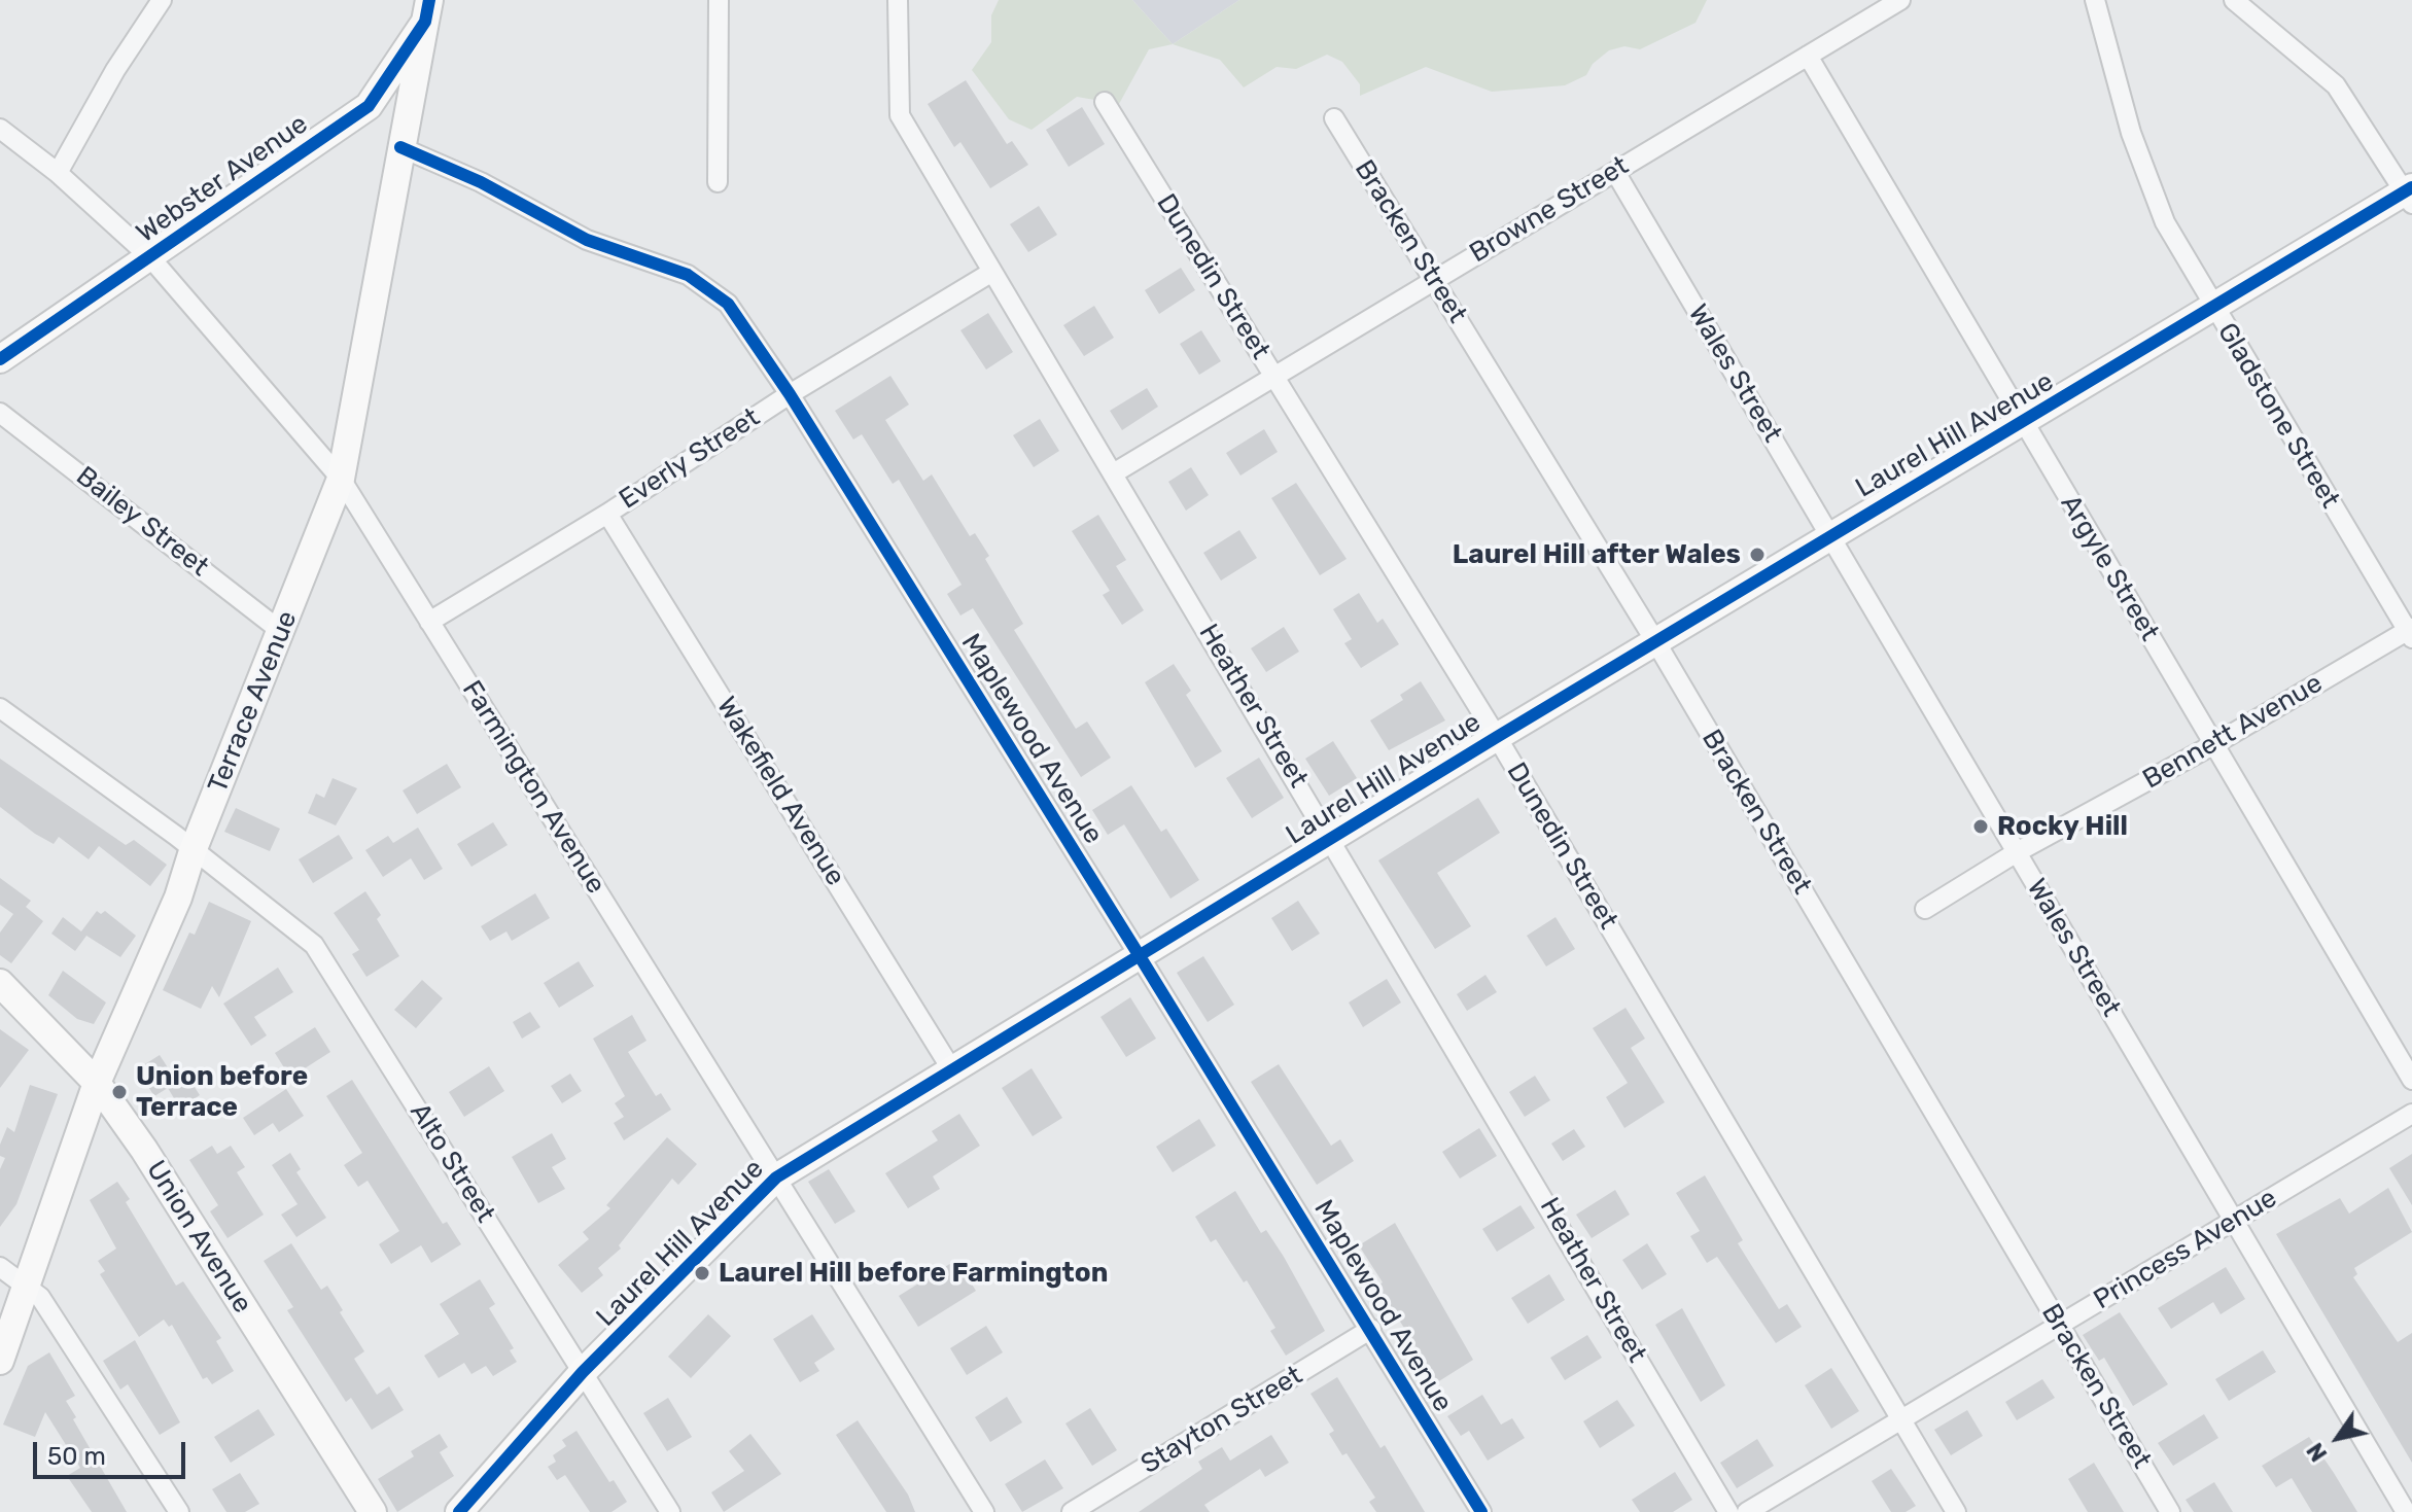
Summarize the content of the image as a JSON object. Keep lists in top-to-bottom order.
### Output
{
  "streets": {
    "street": [
      "Webster Avenue",
      "Browne Street",
      "Bracken Street",
      "Dunedin Street",
      "Wales Street",
      "Gladstone Street",
      "Laurel Hill Avenue",
      "Everly Street",
      "Bailey Street",
      "Argyle Street",
      "Terrace Avenue",
      "Heather Street",
      "Bennett Avenue",
      "Maplewood Avenue",
      "Farmington Avenue",
      "Wakefield Avenue",
      "Alto Street",
      "Union Avenue",
      "Princess Avenue",
      "Stayton Street"
    ]
  },
  "crossings": [
    ["Webster Avenue", "Terrace Avenue"],
    ["Webster Avenue", "Farmington Avenue"],
    ["Browne Street", "Bracken Street"],
    ["Browne Street", "Dunedin Street"],
    ["Browne Street", "Wales Street"],
    ["Browne Street", "Argyle Street"],
    ["Browne Street", "Heather Street"],
    ["Bracken Street", "Laurel Hill Avenue"],
    ["Bracken Street", "Princess Avenue"],
    ["Dunedin Street", "Laurel Hill Avenue"],
    ["Dunedin Street", "Princess Avenue"],
    ["Wales Street", "Laurel Hill Avenue"],
    ["Wales Street", "Bennett Avenue"],
    ["Wales Street", "Princess Avenue"],
    ["Gladstone Street", "Laurel Hill Avenue"],
    ["Gladstone Street", "Bennett Avenue"],
    ["Laurel Hill Avenue", "Argyle Street"],
    ["Laurel Hill Avenue", "Heather Street"],
    ["Laurel Hill Avenue", "Maplewood Avenue"],
    ["Laurel Hill Avenue", "Farmington Avenue"],
    ["Laurel Hill Avenue", "Wakefield Avenue"],
    ["Laurel Hill Avenue", "Alto Street"],
    ["Everly Street", "Heather Street"],
    ["Everly Street", "Maplewood Avenue"],
    ["Everly Street", "Farmington Avenue"],
    ["Everly Street", "Wakefield Avenue"],
    ["Bailey Street", "Terrace Avenue"],
    ["Argyle Street", "Bennett Avenue"],
    ["Terrace Avenue", "Maplewood Avenue"],
    ["Terrace Avenue", "Farmington Avenue"],
    ["Terrace Avenue", "Alto Street"],
    ["Terrace Avenue", "Union Avenue"],
    ["Maplewood Avenue", "Stayton Street"]
  ],
  "places": [
    "Laurel Hill after Wales",
    "Rocky Hill",
    "Union before Terrace",
    "Laurel Hill before Farmington"
  ],
  "scale_bar": "50 m",
  "north": "bottom left"
}
